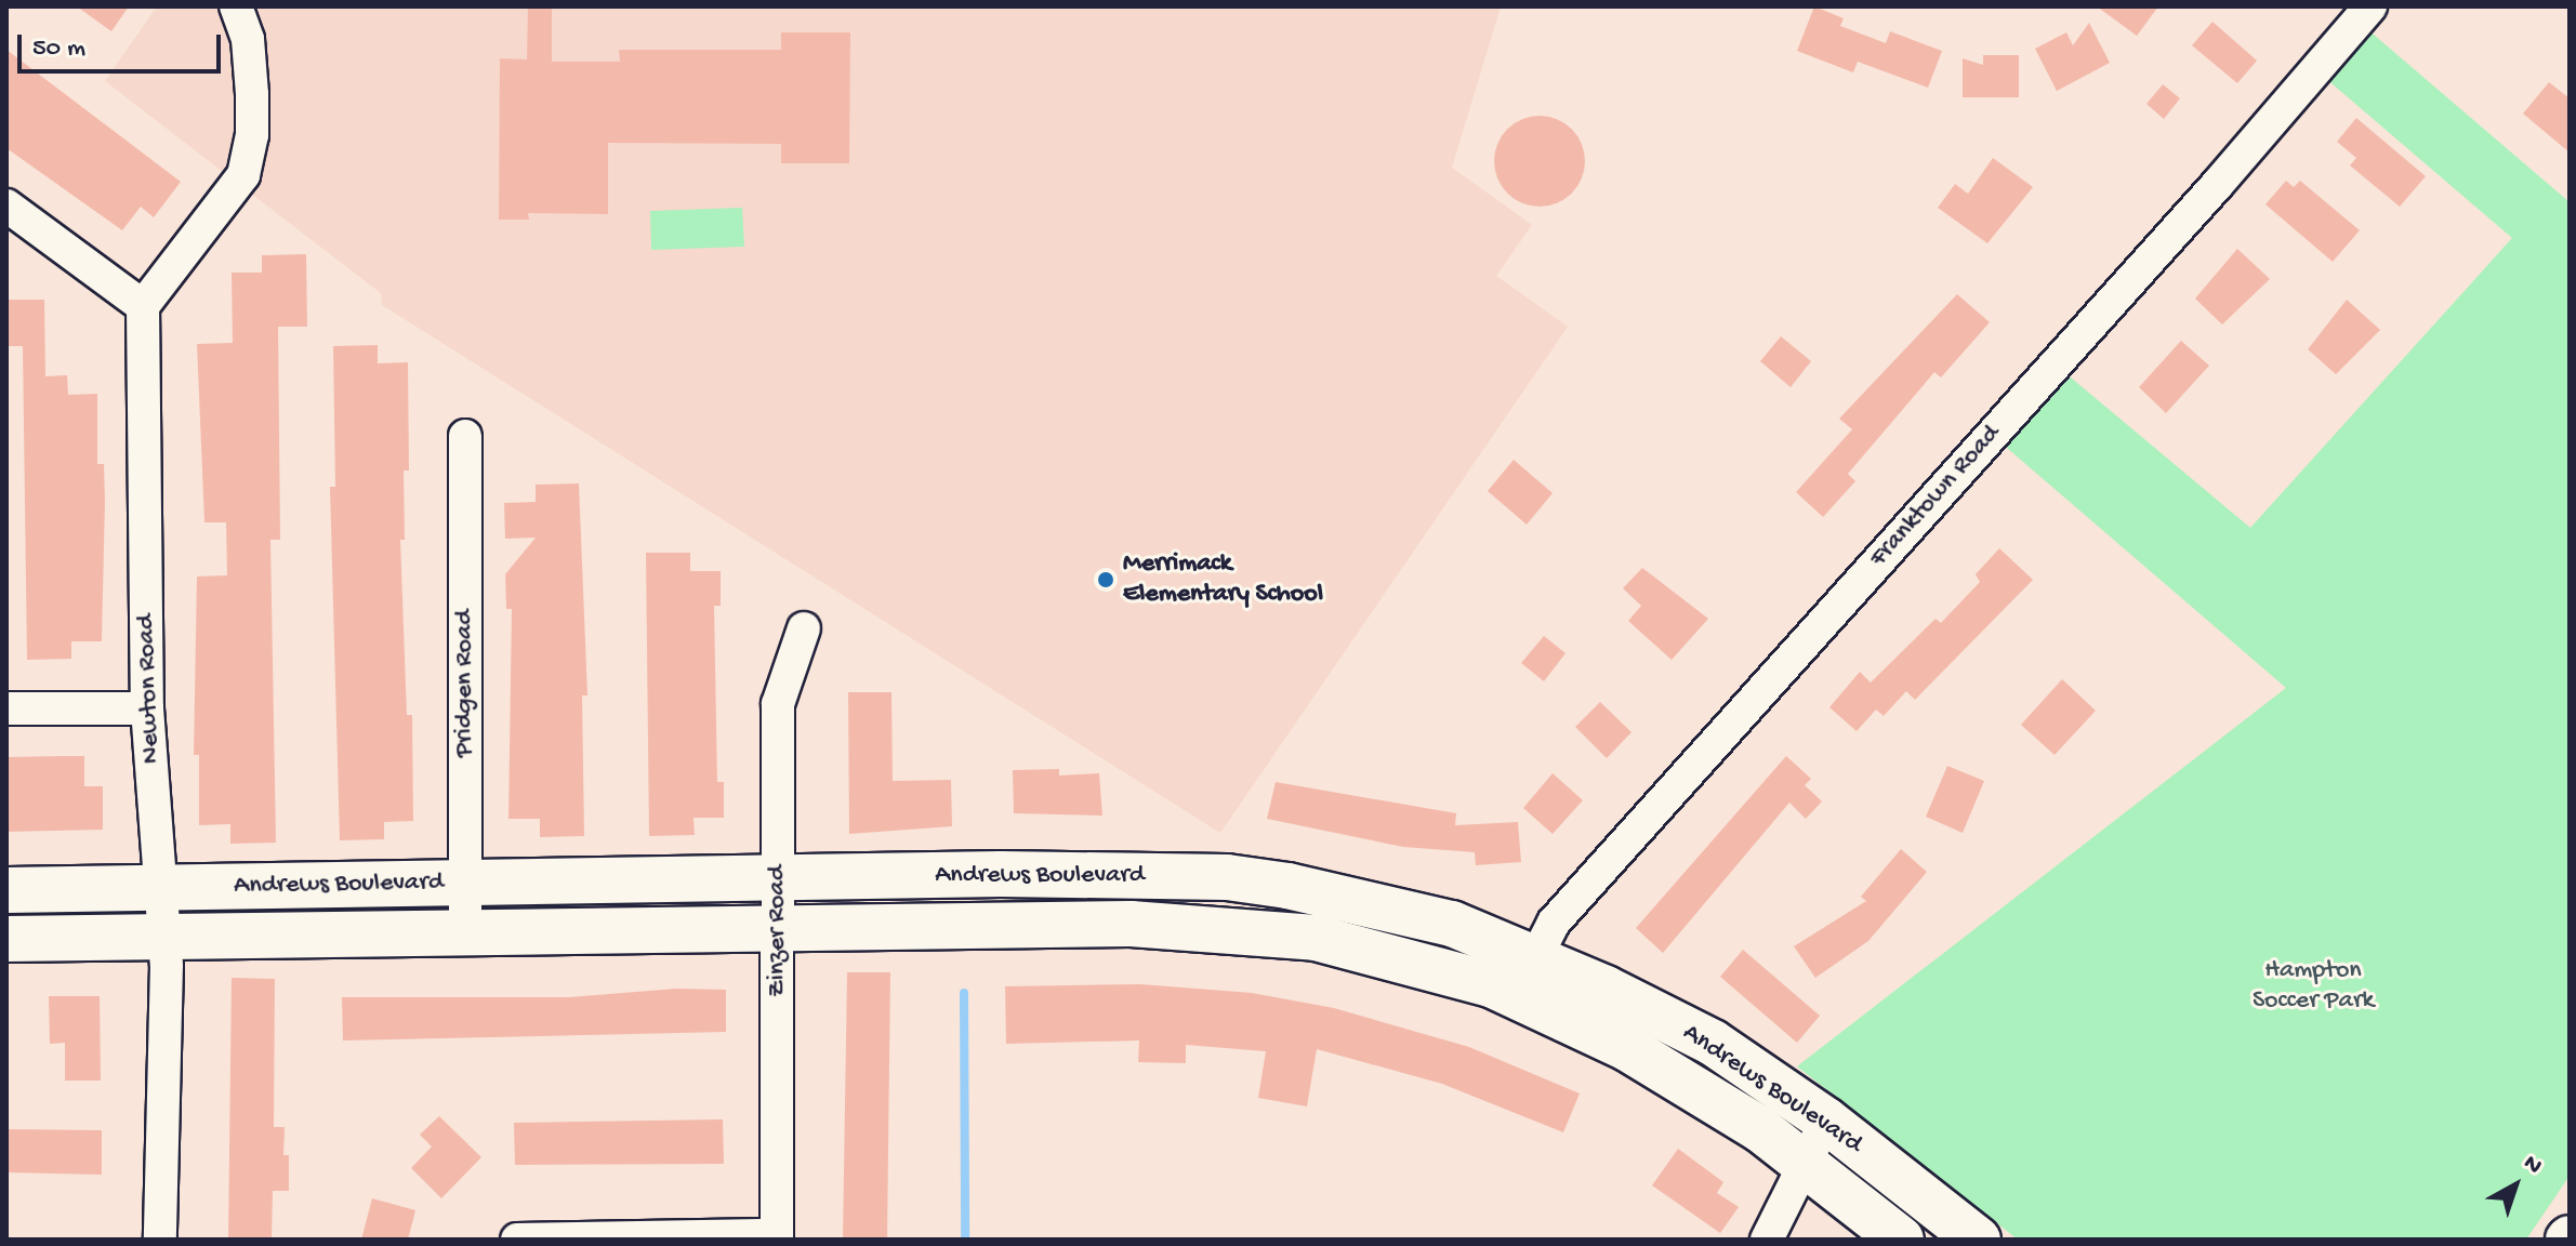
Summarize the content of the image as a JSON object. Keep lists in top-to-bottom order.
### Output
{
  "streets": {
    "street": [
      "Franktown Road",
      "Pridgen Road",
      "Newton Road",
      "Andrews Boulevard",
      "Zinzer Road"
    ]
  },
  "crossings": [
    ["Franktown Road", "Andrews Boulevard"],
    ["Pridgen Road", "Andrews Boulevard"],
    ["Newton Road", "Andrews Boulevard"],
    ["Andrews Boulevard", "Zinzer Road"]
  ],
  "parks": ["Hampton Soccer Park"],
  "places": ["Merrimack Elementary School"],
  "scale_bar": "50 m",
  "north": "top right"
}
